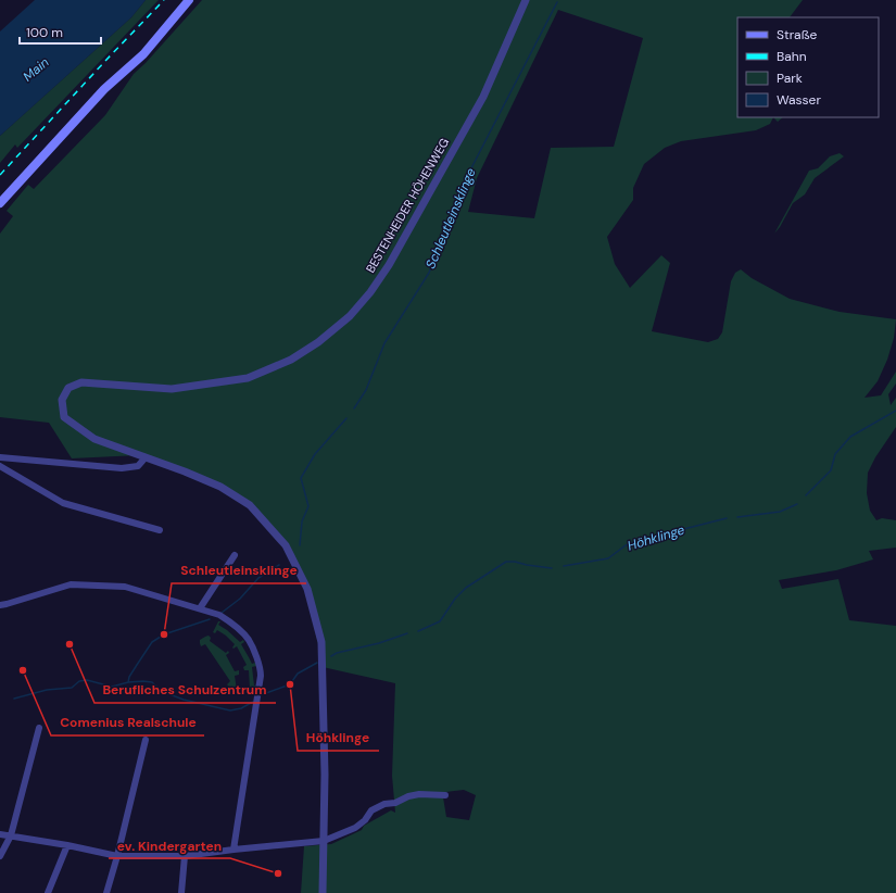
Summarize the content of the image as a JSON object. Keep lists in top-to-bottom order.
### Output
{
  "streets": {
    "street": ["BESTENHEIDER HÖHENWEG"]
  },
  "water": ["Main", "Schleutleinsklinge", "Höhklinge"],
  "places": [
    "Schleutleinsklinge",
    "Berufliches Schulzentrum",
    "Comenius Realschule",
    "Höhklinge",
    "ev. Kindergarten"
  ],
  "legend": [
    "Straße",
    "Bahn",
    "Park",
    "Wasser"
  ],
  "scale_bar": "100 m"
}
